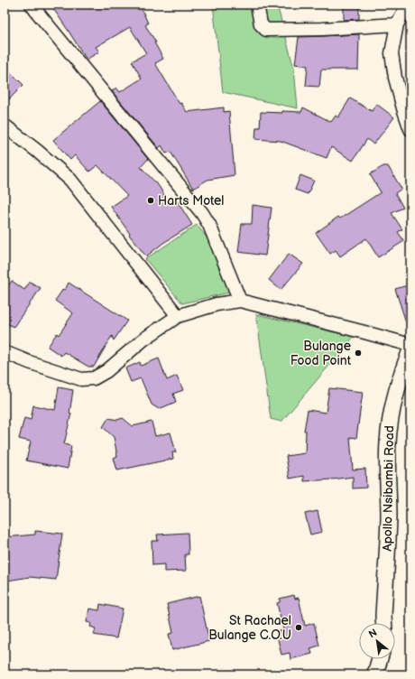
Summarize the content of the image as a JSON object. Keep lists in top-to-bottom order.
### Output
{
  "streets": {
    "street": ["Apollo Nsibambi Road"]
  },
  "places": ["Harts Motel", "Bulange Food Point", "St Rachael Bulange C.O.U"],
  "north": "top left"
}
